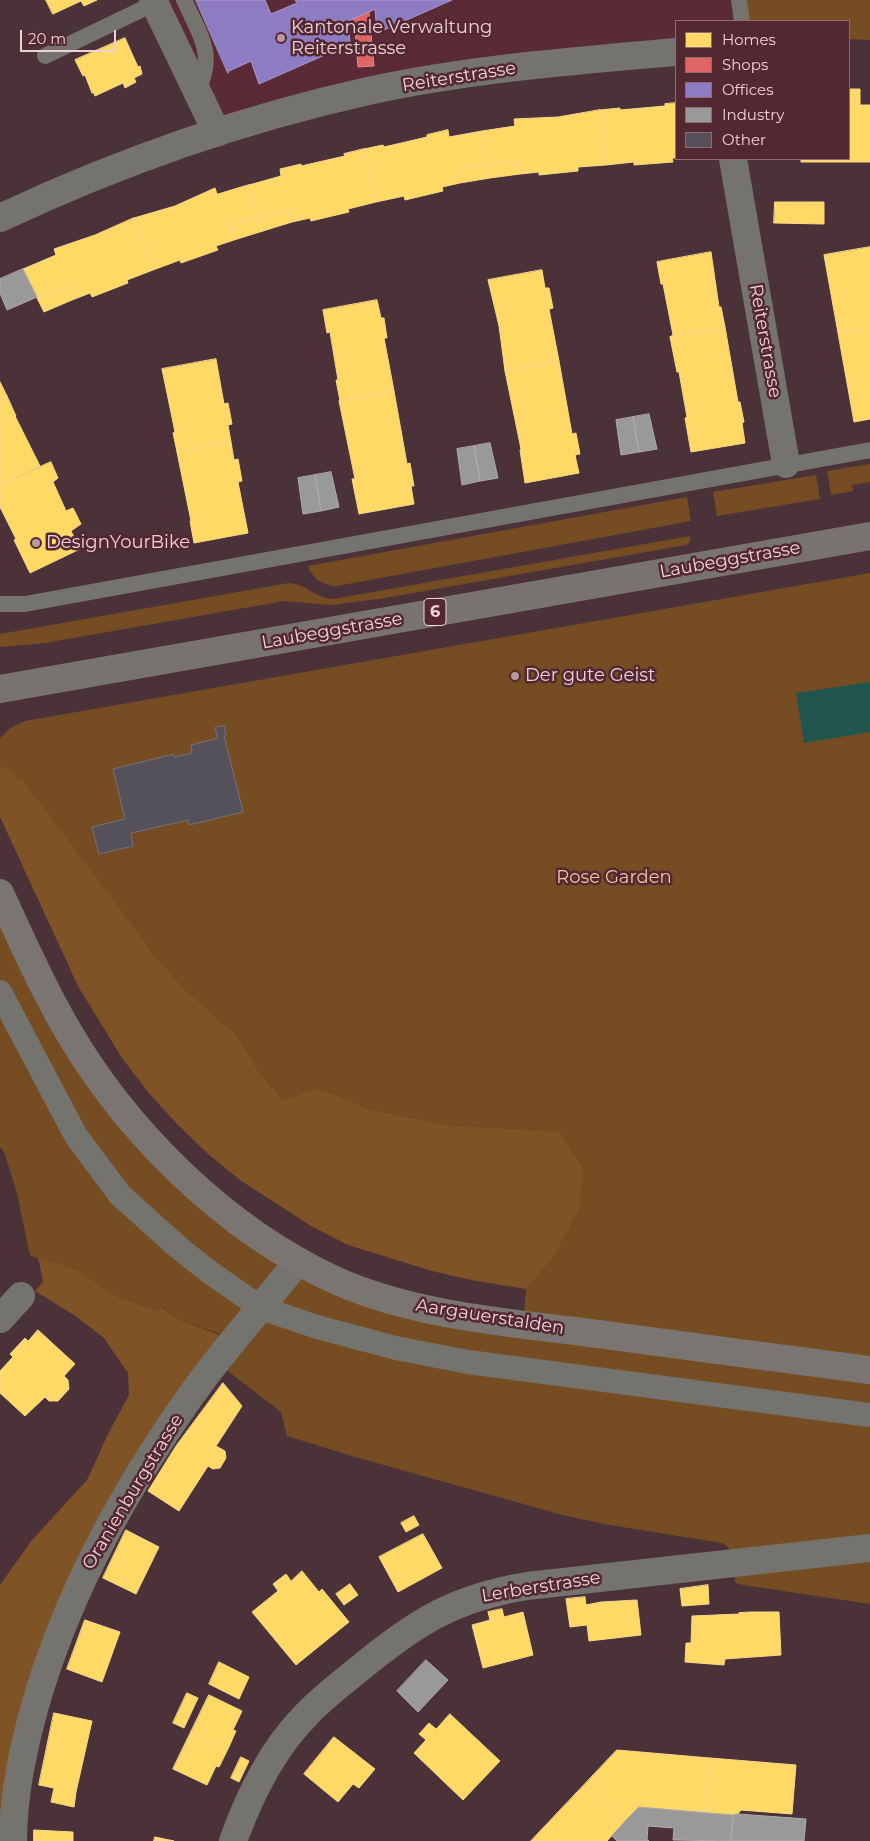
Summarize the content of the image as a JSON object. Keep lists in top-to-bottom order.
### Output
{
  "streets": {
    "main road": ["Laubeggstrasse", "6", "Aargauerstalden"],
    "street": ["Reiterstrasse", "Oranienburgstrasse", "Lerberstrasse"]
  },
  "crossings": [
    ["Aargauerstalden", "Oranienburgstrasse"]
  ],
  "parks": ["Rose Garden"],
  "places": ["Kantonale Verwaltung Reiterstrasse", "DesignYourBike", "Der gute Geist"],
  "legend": [
    "Homes",
    "Shops",
    "Offices",
    "Industry",
    "Other"
  ],
  "scale_bar": "20 m"
}
